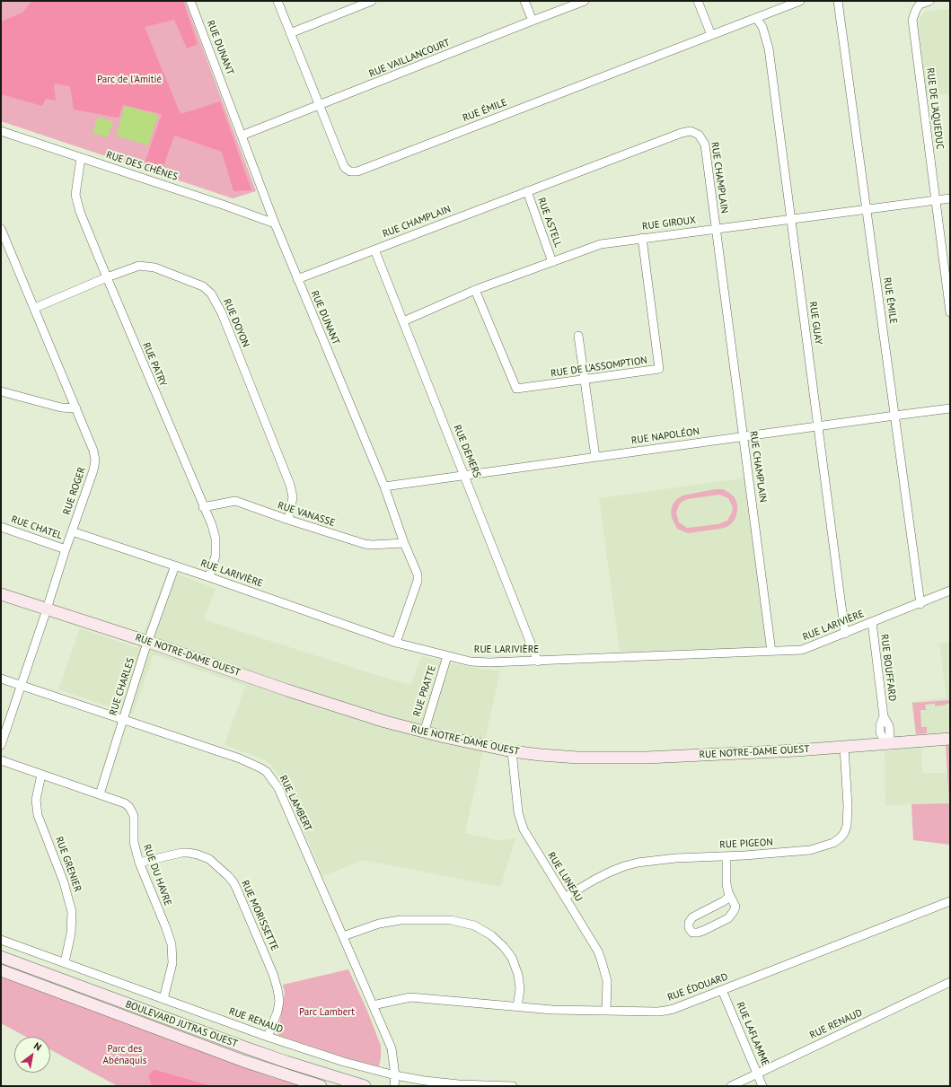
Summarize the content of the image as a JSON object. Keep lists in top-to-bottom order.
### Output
{
  "streets": {
    "street": [
      "RUE DUNANT",
      "RUE VAILLANCOURT",
      "RUE DE L'AQUEDUC",
      "RUE ÉMILE",
      "RUE DES CHÊNES",
      "RUE CHAMPLAIN",
      "RUE ASTELL",
      "RUE GIROUX",
      "RUE DOYON",
      "RUE GUAY",
      "RUE PATRY",
      "RUE DE L'ASSOMPTION",
      "RUE NAPOLÉON",
      "RUE DEMERS",
      "RUE ROGER",
      "RUE VANASSE",
      "RUE CHATEL",
      "RUE LARIVIÈRE",
      "RUE NOTRE-DAME OUEST",
      "RUE BOUFFARD",
      "RUE CHARLES",
      "RUE PRATTE",
      "RUE LAMBERT",
      "RUE PIGEON",
      "RUE GRENIER",
      "RUE DU HAVRE",
      "RUE LUNEAU",
      "RUE MORISSETTE",
      "RUE ÉDOUARD",
      "RUE RENAUD",
      "BOULEVARD JUTRAS OUEST",
      "RUE LAFLAMME"
    ]
  },
  "crossings": [
    ["RUE DUNANT", "RUE VAILLANCOURT"],
    ["RUE DUNANT", "RUE DES CHÊNES"],
    ["RUE DUNANT", "RUE CHAMPLAIN"],
    ["RUE DUNANT", "RUE NAPOLÉON"],
    ["RUE DUNANT", "RUE VANASSE"],
    ["RUE DUNANT", "RUE LARIVIÈRE"],
    ["RUE VAILLANCOURT", "RUE ÉMILE"],
    ["RUE DE L'AQUEDUC", "RUE GIROUX"],
    ["RUE ÉMILE", "RUE GIROUX"],
    ["RUE ÉMILE", "RUE GUAY"],
    ["RUE ÉMILE", "RUE NAPOLÉON"],
    ["RUE ÉMILE", "RUE LARIVIÈRE"],
    ["RUE DES CHÊNES", "RUE PATRY"],
    ["RUE CHAMPLAIN", "RUE ASTELL"],
    ["RUE CHAMPLAIN", "RUE GIROUX"],
    ["RUE CHAMPLAIN", "RUE NAPOLÉON"],
    ["RUE CHAMPLAIN", "RUE DEMERS"],
    ["RUE CHAMPLAIN", "RUE LARIVIÈRE"],
    ["RUE ASTELL", "RUE GIROUX"],
    ["RUE GIROUX", "RUE GUAY"],
    ["RUE GIROUX", "RUE DE L'ASSOMPTION"],
    ["RUE GIROUX", "RUE DEMERS"],
    ["RUE DOYON", "RUE PATRY"],
    ["RUE DOYON", "RUE ROGER"],
    ["RUE DOYON", "RUE VANASSE"],
    ["RUE GUAY", "RUE NAPOLÉON"],
    ["RUE GUAY", "RUE LARIVIÈRE"],
    ["RUE PATRY", "RUE VANASSE"],
    ["RUE PATRY", "RUE LARIVIÈRE"],
    ["RUE NAPOLÉON", "RUE DEMERS"],
    ["RUE DEMERS", "RUE LARIVIÈRE"],
    ["RUE ROGER", "RUE CHATEL"],
    ["RUE ROGER", "RUE LARIVIÈRE"],
    ["RUE ROGER", "RUE NOTRE-DAME OUEST"],
    ["RUE ROGER", "RUE LAMBERT"],
    ["RUE LARIVIÈRE", "RUE BOUFFARD"],
    ["RUE LARIVIÈRE", "RUE CHARLES"],
    ["RUE LARIVIÈRE", "RUE PRATTE"],
    ["RUE NOTRE-DAME OUEST", "RUE BOUFFARD"],
    ["RUE NOTRE-DAME OUEST", "RUE CHARLES"],
    ["RUE NOTRE-DAME OUEST", "RUE PRATTE"],
    ["RUE NOTRE-DAME OUEST", "RUE PIGEON"],
    ["RUE NOTRE-DAME OUEST", "RUE LUNEAU"],
    ["RUE CHARLES", "RUE LAMBERT"],
    ["RUE CHARLES", "RUE DU HAVRE"],
    ["RUE LAMBERT", "RUE ÉDOUARD"],
    ["RUE LAMBERT", "RUE RENAUD"],
    ["RUE PIGEON", "RUE LUNEAU"],
    ["RUE GRENIER", "RUE DU HAVRE"],
    ["RUE GRENIER", "RUE RENAUD"],
    ["RUE DU HAVRE", "RUE MORISSETTE"],
    ["RUE DU HAVRE", "RUE RENAUD"],
    ["RUE LUNEAU", "RUE ÉDOUARD"],
    ["RUE MORISSETTE", "RUE RENAUD"],
    ["RUE ÉDOUARD", "RUE LAFLAMME"],
    ["RUE RENAUD", "RUE LAFLAMME"]
  ],
  "parks": ["Parc de l'Amitié", "Parc Lambert", "Parc des Abénaquis"],
  "north": "top right"
}
